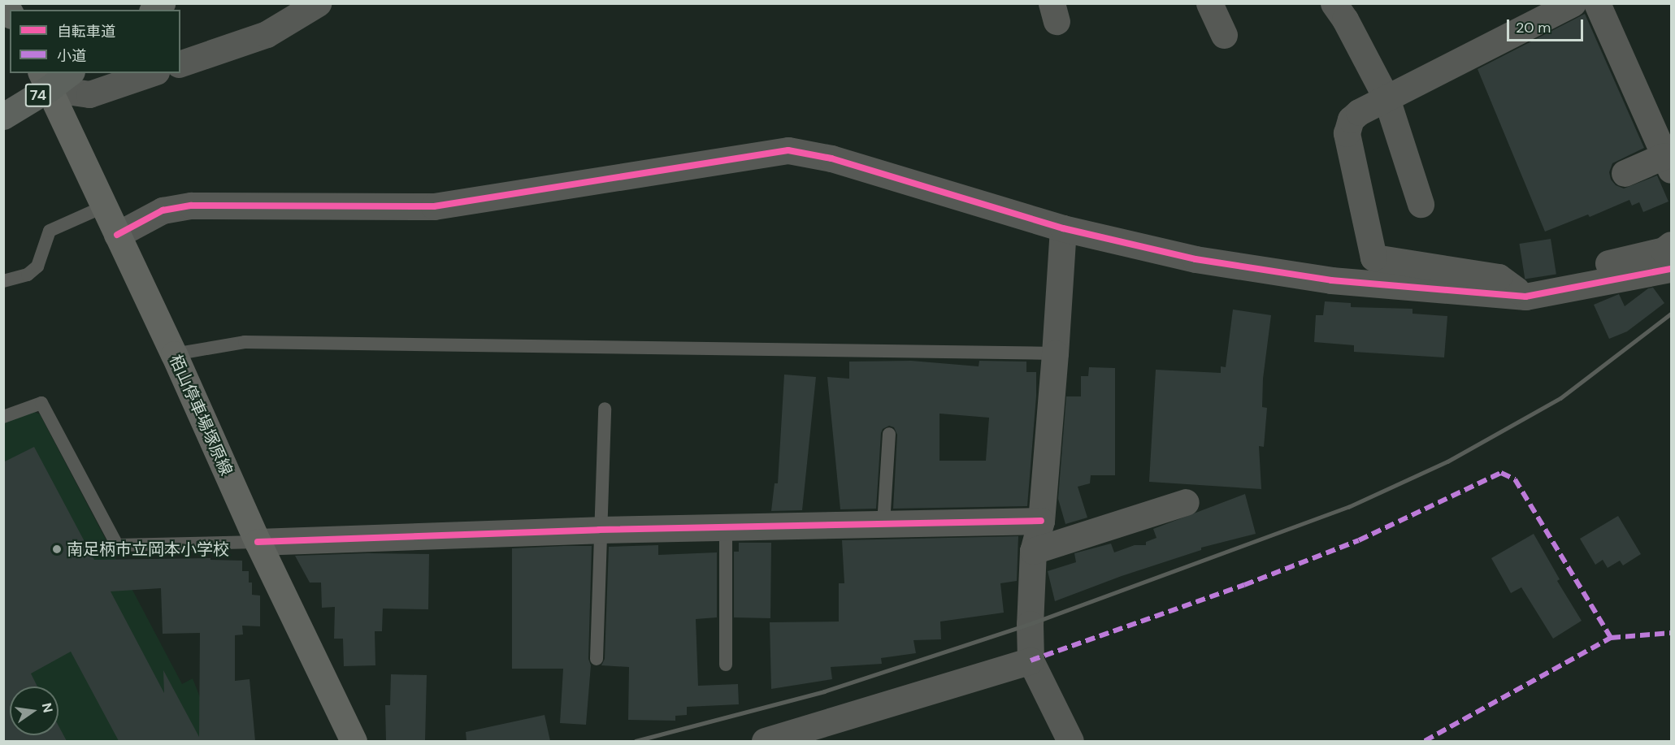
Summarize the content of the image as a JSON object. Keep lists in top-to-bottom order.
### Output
{
  "streets": {
    "main road": ["74", "栢山停車場塚原線"]
  },
  "crossings": [
    ["74", "栢山停車場塚原線"]
  ],
  "places": ["南足柄市立岡本小学校"],
  "legend": ["自転車道", "小道"],
  "scale_bar": "20 m",
  "north": "right"
}
